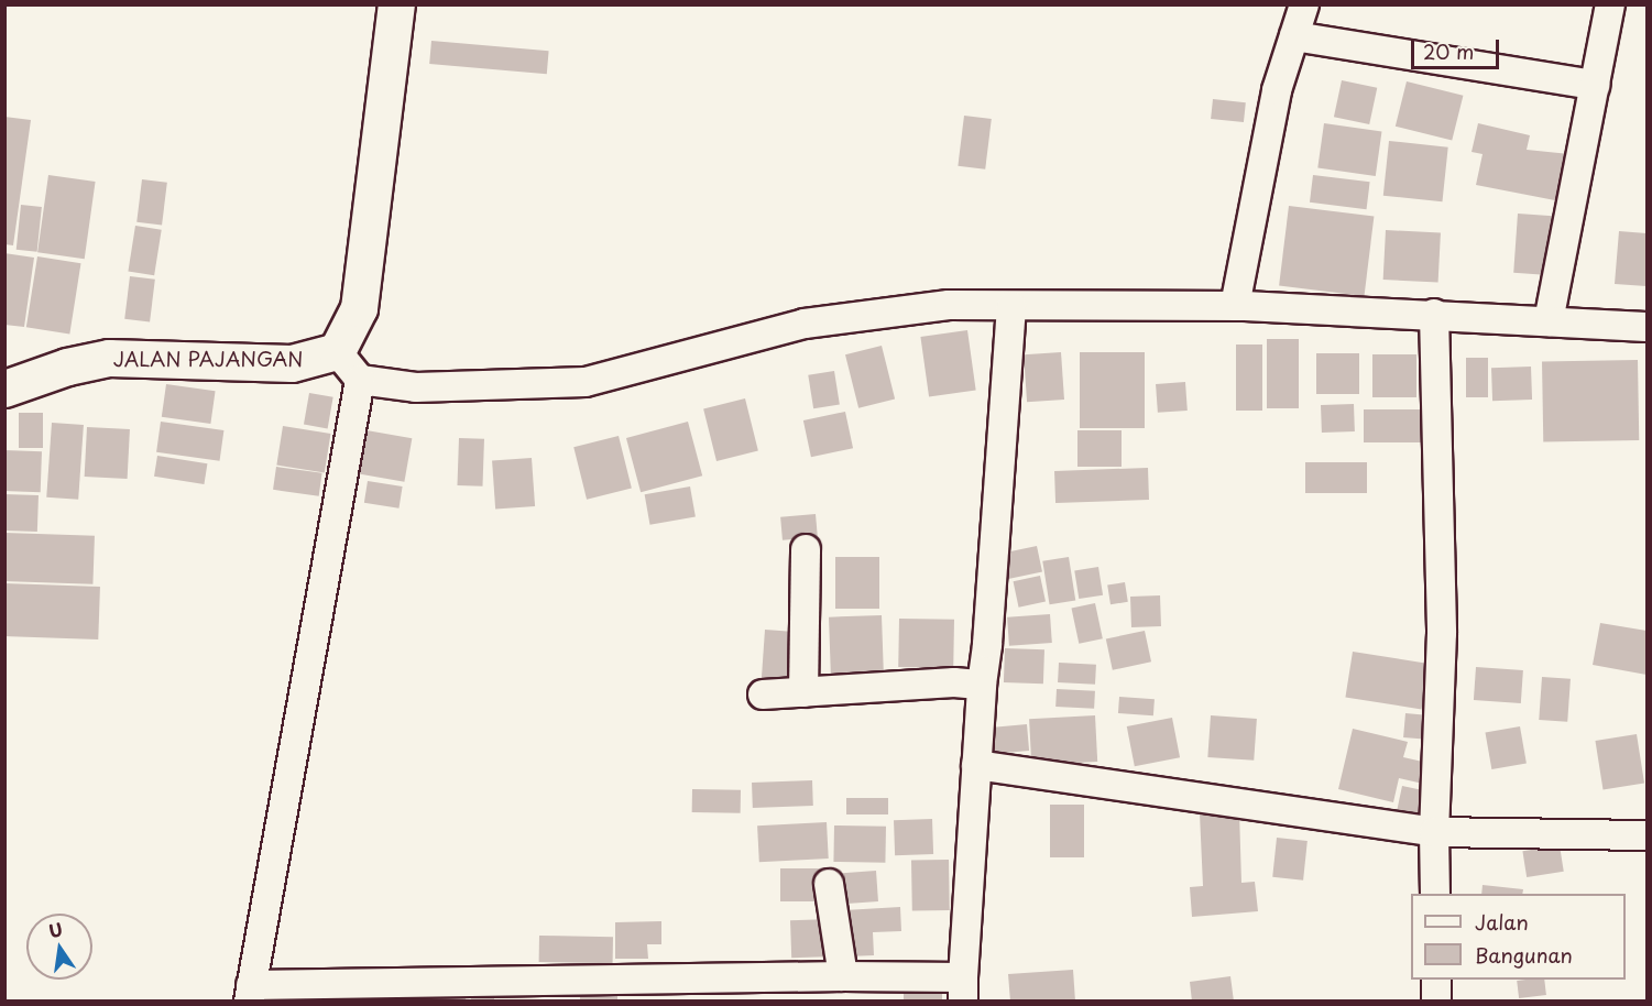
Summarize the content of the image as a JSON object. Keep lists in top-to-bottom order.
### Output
{
  "streets": {
    "main road": ["JALAN PAJANGAN"]
  },
  "legend": ["Jalan", "Bangunan"],
  "scale_bar": "20 m",
  "north": "top"
}
